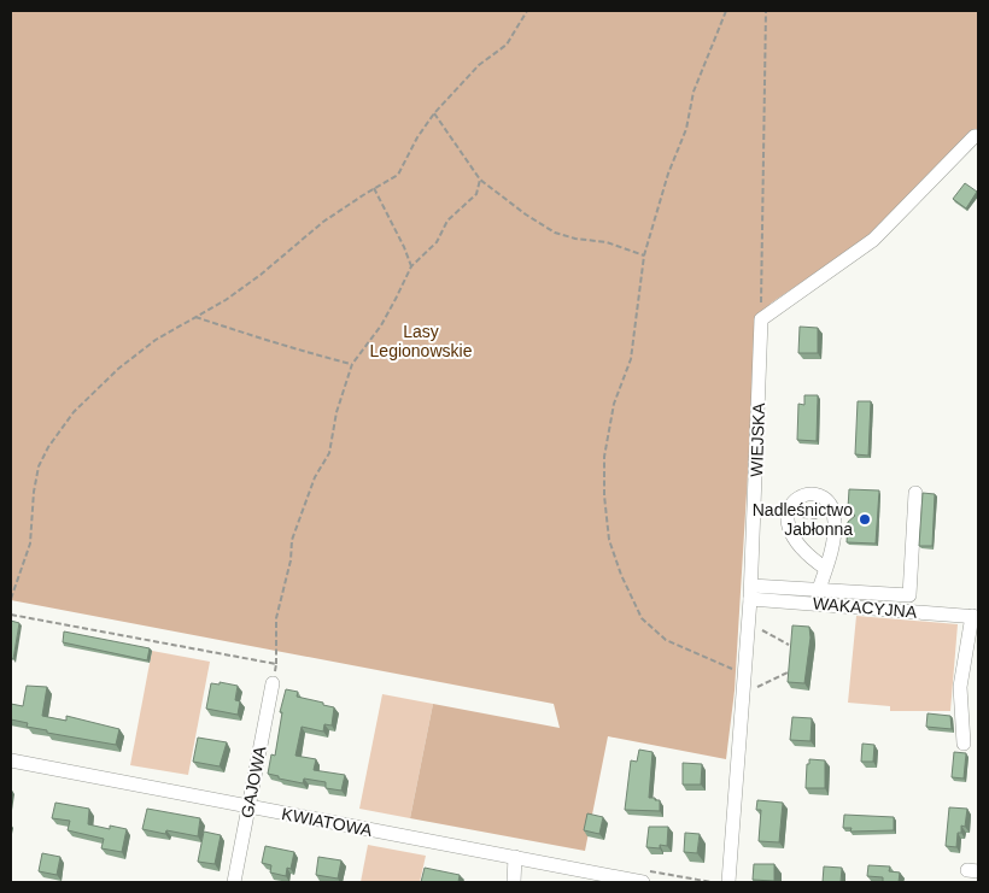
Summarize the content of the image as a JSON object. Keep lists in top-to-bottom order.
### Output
{
  "streets": {
    "street": [
      "WIEJSKA",
      "WAKACYJNA",
      "GAJOWA",
      "KWIATOWA"
    ]
  },
  "crossings": [
    ["WIEJSKA", "WAKACYJNA"],
    ["GAJOWA", "KWIATOWA"]
  ],
  "parks": ["Lasy Legionowskie"],
  "places": ["Nadleśnictwo Jabłonna"]
}
